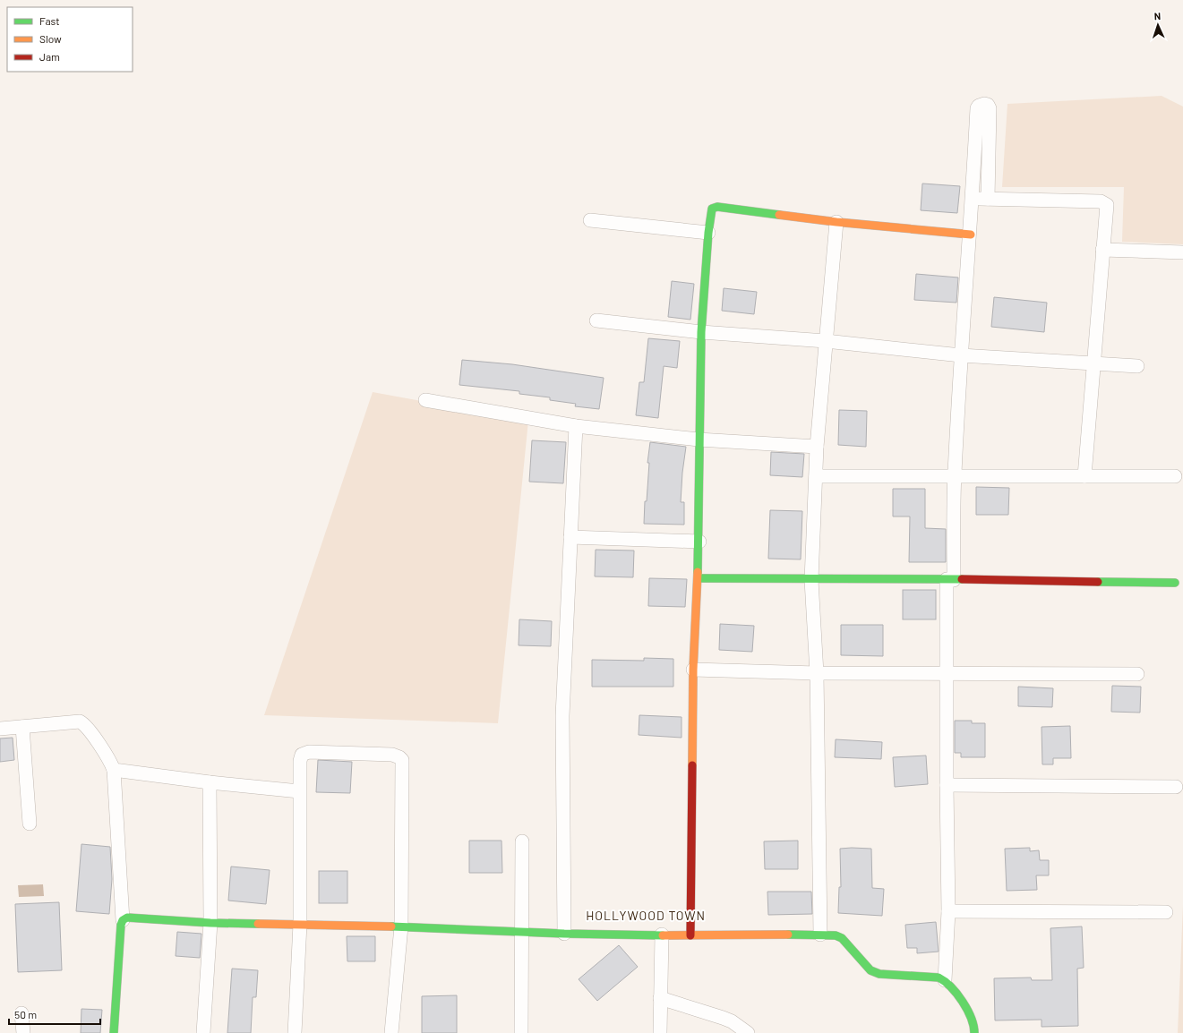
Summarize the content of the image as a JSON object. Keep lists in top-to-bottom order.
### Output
{
  "districts": ["HOLLYWOOD TOWN"],
  "legend": ["Fast", "Slow", "Jam"],
  "scale_bar": "50 m",
  "north": "top"
}
